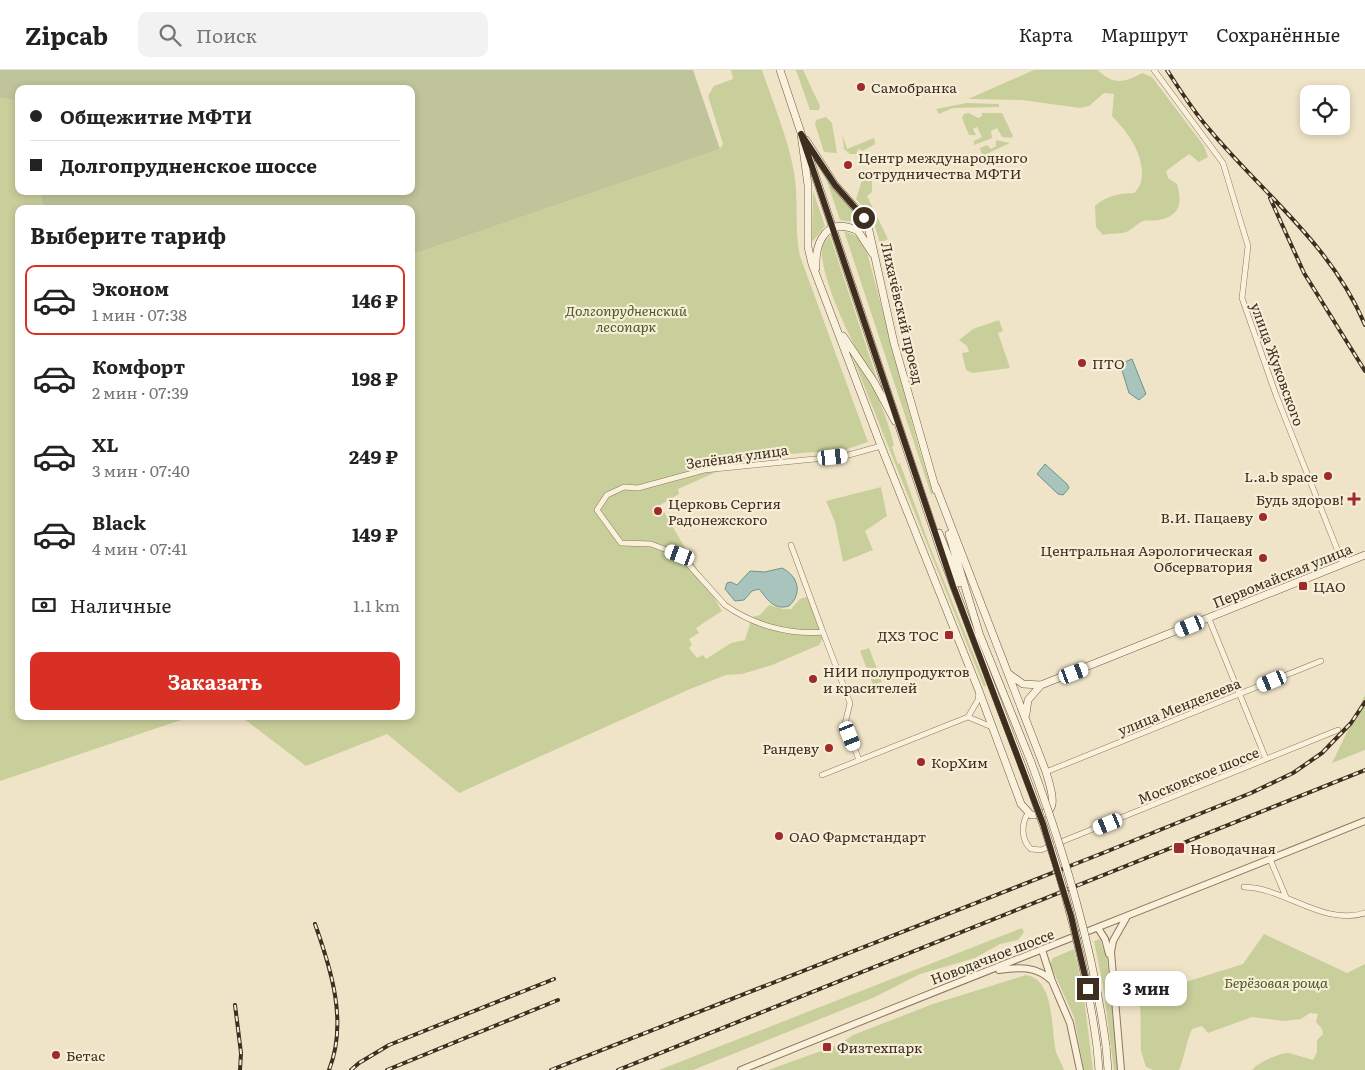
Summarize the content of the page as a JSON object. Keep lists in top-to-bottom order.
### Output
{
  "streets": {
    "main road": ["Лихачёвский проезд", "Первомайская улица"],
    "street": [
      "улица Жуковского",
      "Зелёная улица",
      "улица Менделеева",
      "Московское шоссе",
      "Новодачное шоссе"
    ]
  },
  "crossings": [
    ["Лихачёвский проезд", "улица Менделеева"],
    ["Лихачёвский проезд", "Московское шоссе"],
    ["улица Жуковского", "Первомайская улица"]
  ],
  "parks": ["Долгопрудненский лесопарк", "Берёзовая роща"],
  "places": {
    "other": [
      "Самобранка",
      "Центр международного сотрудничества МФТИ",
      "ПТО",
      "L.a.b space",
      "Церковь Сергия Радонежского",
      "В.И. Пацаеву",
      "Центральная Аэрологическая Обсерватория",
      "НИИ полупродуктов и красителей",
      "Рандеву",
      "КорХим",
      "ОАО Фармстандарт",
      "Бетас"
    ],
    "health": ["Будь здоров!"],
    "transit": [
      "ЦАО",
      "ДХЗ ТОС",
      "Новодачная",
      "Физтехпарк"
    ]
  },
  "page": {
    "header": "Zipcab",
    "search": "Поиск",
    "nav": ["Карта", "Маршрут", "Сохранённые"],
    "banner": ["Общежитие МФТИ", "Долгопрудненское шоссе"],
    "heading": "Выберите тариф",
    "list": [
      {
        "name": "Эконом",
        "note": "1 мин · 07:38",
        "value": "146 ₽"
      },
      {
        "name": "Комфорт",
        "note": "2 мин · 07:39",
        "value": "198 ₽"
      },
      {
        "name": "XL",
        "note": "3 мин · 07:40",
        "value": "249 ₽"
      },
      {
        "name": "Black",
        "note": "4 мин · 07:41",
        "value": "149 ₽"
      }
    ],
    "pay": ["Наличные", "1.1 km"],
    "buttons": "Заказать",
    "bubble": "3 мин"
  }
}
